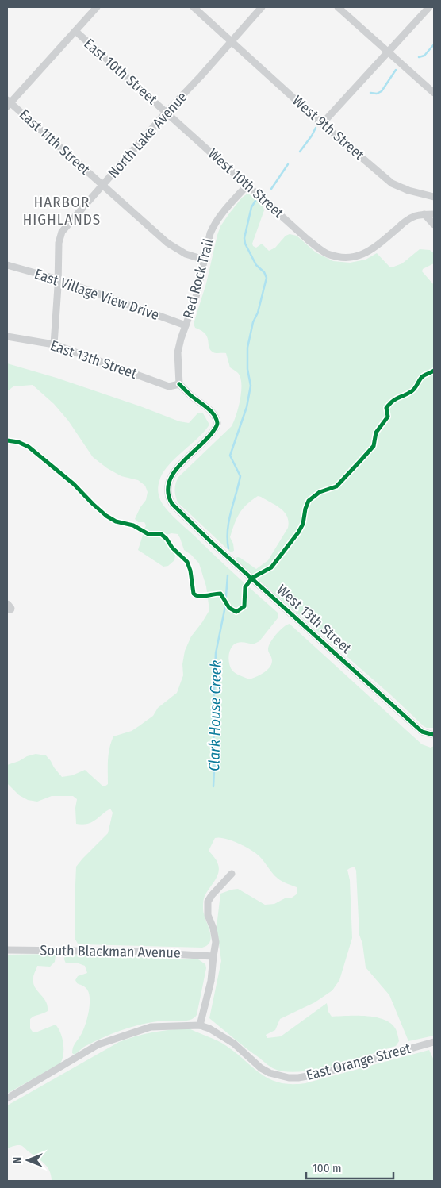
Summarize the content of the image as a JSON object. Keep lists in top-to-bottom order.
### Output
{
  "streets": {
    "street": [
      "East 10th Street",
      "West 9th Street",
      "North Lake Avenue",
      "East 11th Street",
      "West 10th Street",
      "Red Rock Trail",
      "East Village View Drive",
      "East 13th Street",
      "West 13th Street",
      "South Blackman Avenue",
      "East Orange Street"
    ]
  },
  "crossings": [
    ["East 10th Street", "North Lake Avenue"],
    ["East 10th Street", "West 10th Street"],
    ["West 9th Street", "North Lake Avenue"],
    ["North Lake Avenue", "East 11th Street"],
    ["North Lake Avenue", "West 10th Street"],
    ["North Lake Avenue", "East Village View Drive"],
    ["North Lake Avenue", "East 13th Street"],
    ["East 11th Street", "Red Rock Trail"],
    ["West 10th Street", "Red Rock Trail"],
    ["Red Rock Trail", "East Village View Drive"],
    ["Red Rock Trail", "East 13th Street"],
    ["Red Rock Trail", "West 13th Street"],
    ["East 13th Street", "West 13th Street"]
  ],
  "districts": ["HARBOR HIGHLANDS"],
  "water": ["Clark House Creek"],
  "scale_bar": "100 m",
  "north": "left"
}
